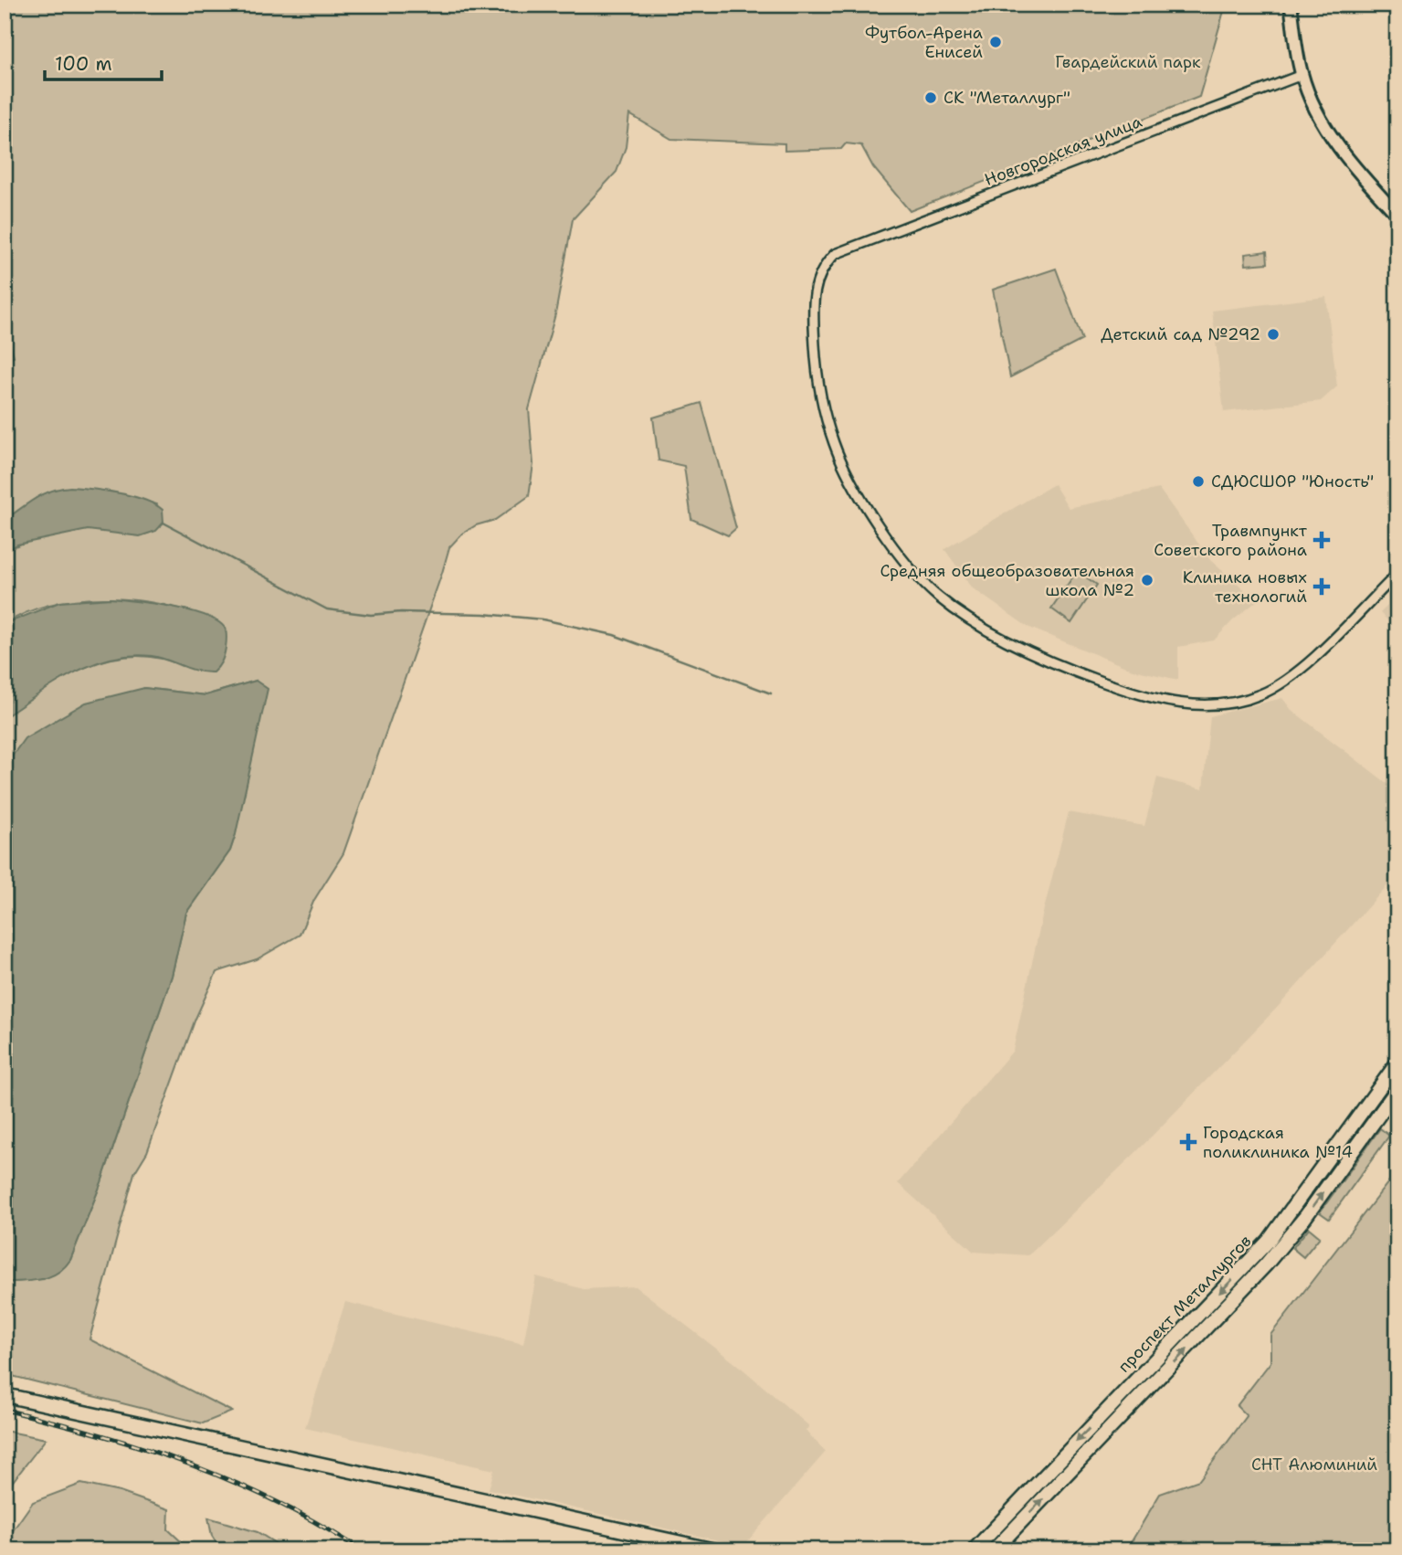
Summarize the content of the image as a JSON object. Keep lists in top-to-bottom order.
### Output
{
  "streets": {
    "main road": ["проспект Металлургов"],
    "street": ["Новгородская улица"]
  },
  "parks": ["Гвардейский парк", "СНТ Алюминий"],
  "places": {
    "other": [
      "Футбол-Арена Енисей",
      "СК \"Металлург\"",
      "Детский сад №292",
      "СДЮСШОР \"Юность\"",
      "Средняя общеобразовательная школа №2"
    ],
    "health": ["Травмпункт Советского района", "Клиника новых технологий", "Городская поликлиника №14"]
  },
  "scale_bar": "100 m"
}
